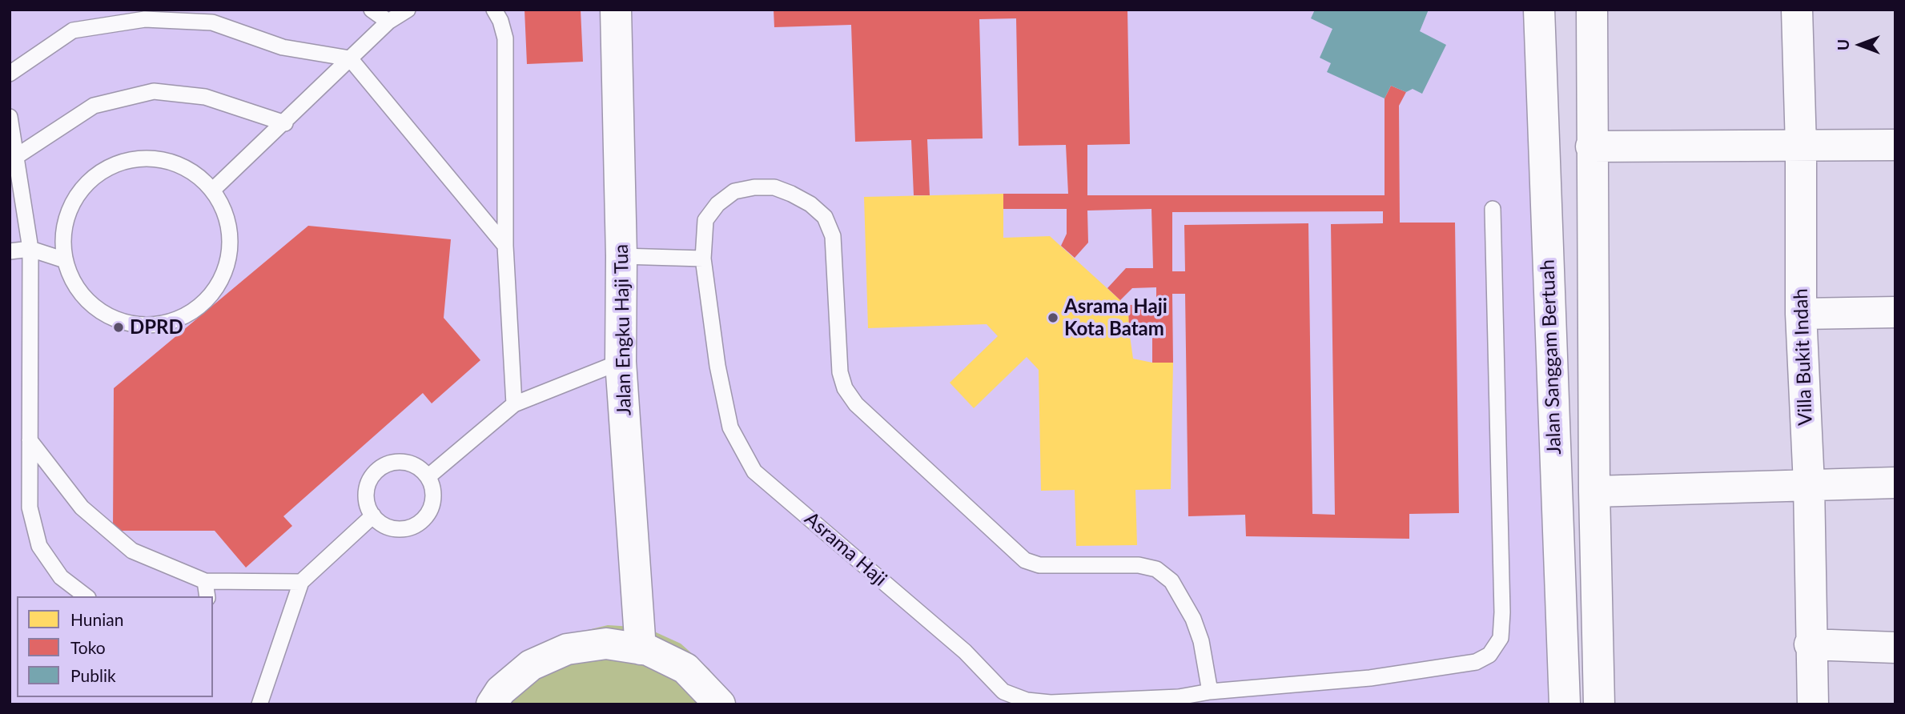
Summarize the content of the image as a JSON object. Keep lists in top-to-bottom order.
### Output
{
  "streets": {
    "street": ["Jalan Engku Haji Tua", "Jalan Sanggam Bertuah", "Villa Bukit Indah"],
    "lane": ["Asrama Haji"]
  },
  "places": ["Asrama Haji Kota Batam", "DPRD"],
  "legend": ["Hunian", "Toko", "Publik"],
  "north": "left"
}
